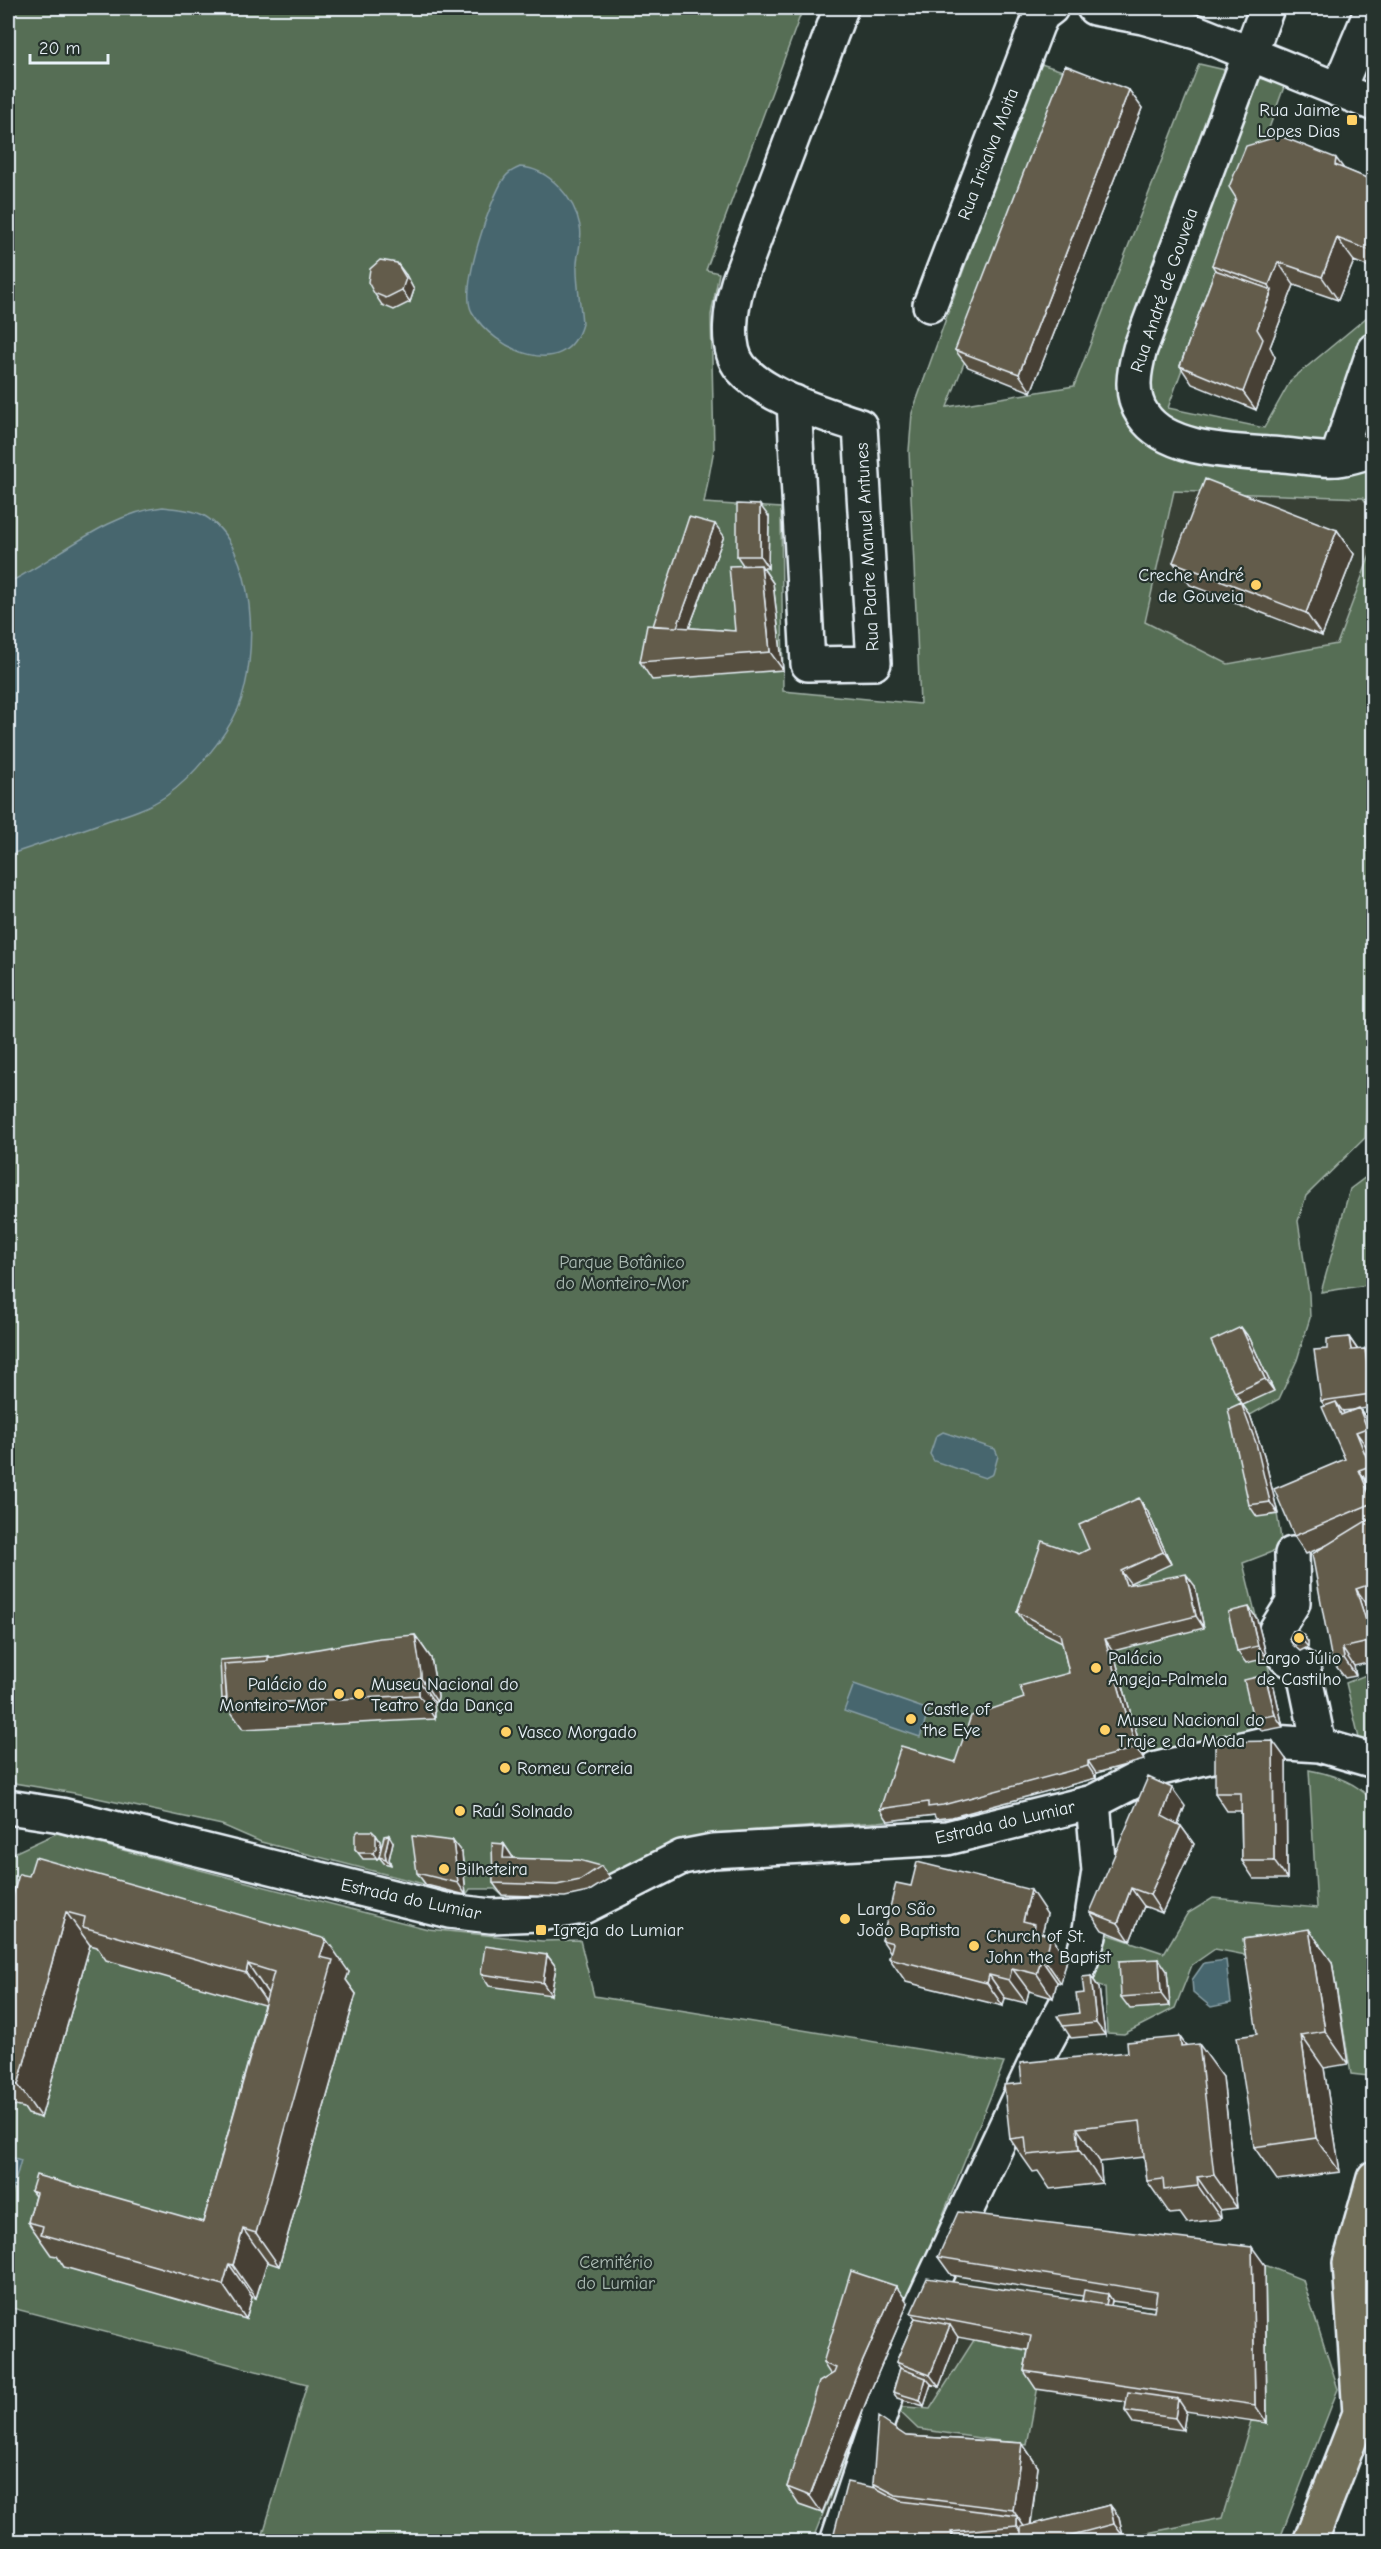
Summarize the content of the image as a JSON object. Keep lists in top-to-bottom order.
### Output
{
  "streets": {
    "street": [
      "Rua Irisalva Moita",
      "Rua André de Gouveia",
      "Rua Padre Manuel Antunes",
      "Estrada do Lumiar"
    ]
  },
  "parks": ["Parque Botânico do Monteiro-Mor", "Cemitério do Lumiar"],
  "places": {
    "transit": ["Rua Jaime Lopes Dias", "Igreja do Lumiar"],
    "other": [
      "Creche André de Gouveia",
      "Largo Júlio de Castilho",
      "Palácio Angeja-Palmela",
      "Palácio do Monteiro-Mor",
      "Museu Nacional do Teatro e da Dança",
      "Castle of the Eye",
      "Museu Nacional do Traje e da Moda",
      "Vasco Morgado",
      "Romeu Correia",
      "Raúl Solnado",
      "Bilheteira",
      "Largo São João Baptista",
      "Church of St. John the Baptist"
    ]
  },
  "scale_bar": "20 m"
}
